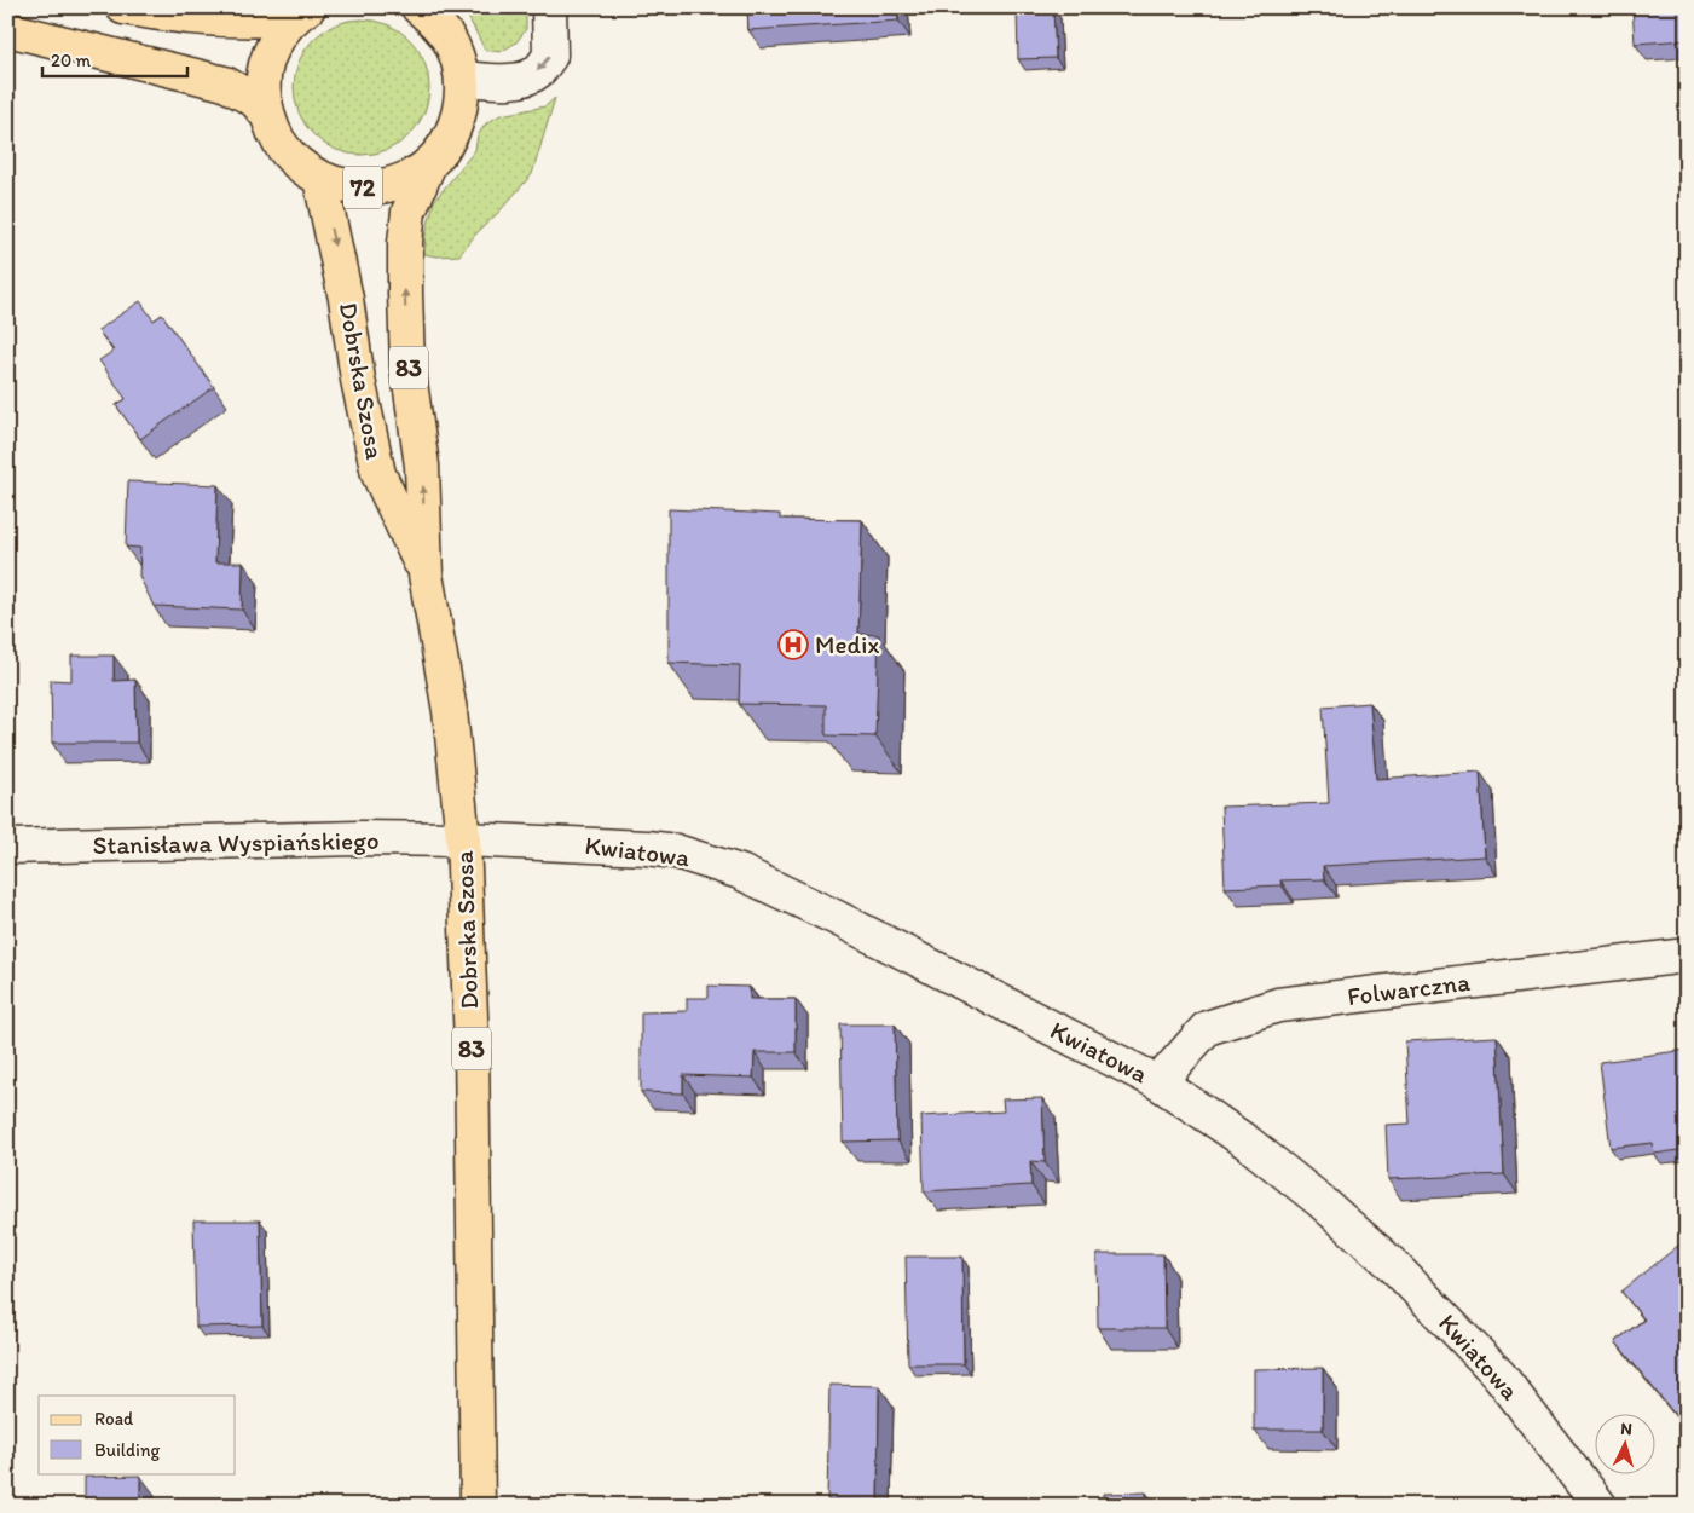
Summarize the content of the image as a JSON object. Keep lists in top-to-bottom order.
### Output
{
  "streets": {
    "main road": ["72", "83", "Dobrska Szosa"],
    "street": ["Stanisława Wyspiańskiego", "Kwiatowa", "Folwarczna"]
  },
  "crossings": [
    ["72", "Dobrska Szosa"],
    ["Dobrska Szosa", "Stanisława Wyspiańskiego"],
    ["Dobrska Szosa", "Kwiatowa"],
    ["Stanisława Wyspiańskiego", "Kwiatowa"],
    ["Kwiatowa", "Folwarczna"]
  ],
  "places": {
    "hospital": ["Medix"]
  },
  "legend": ["Road", "Building"],
  "scale_bar": "20 m",
  "north": "top"
}
